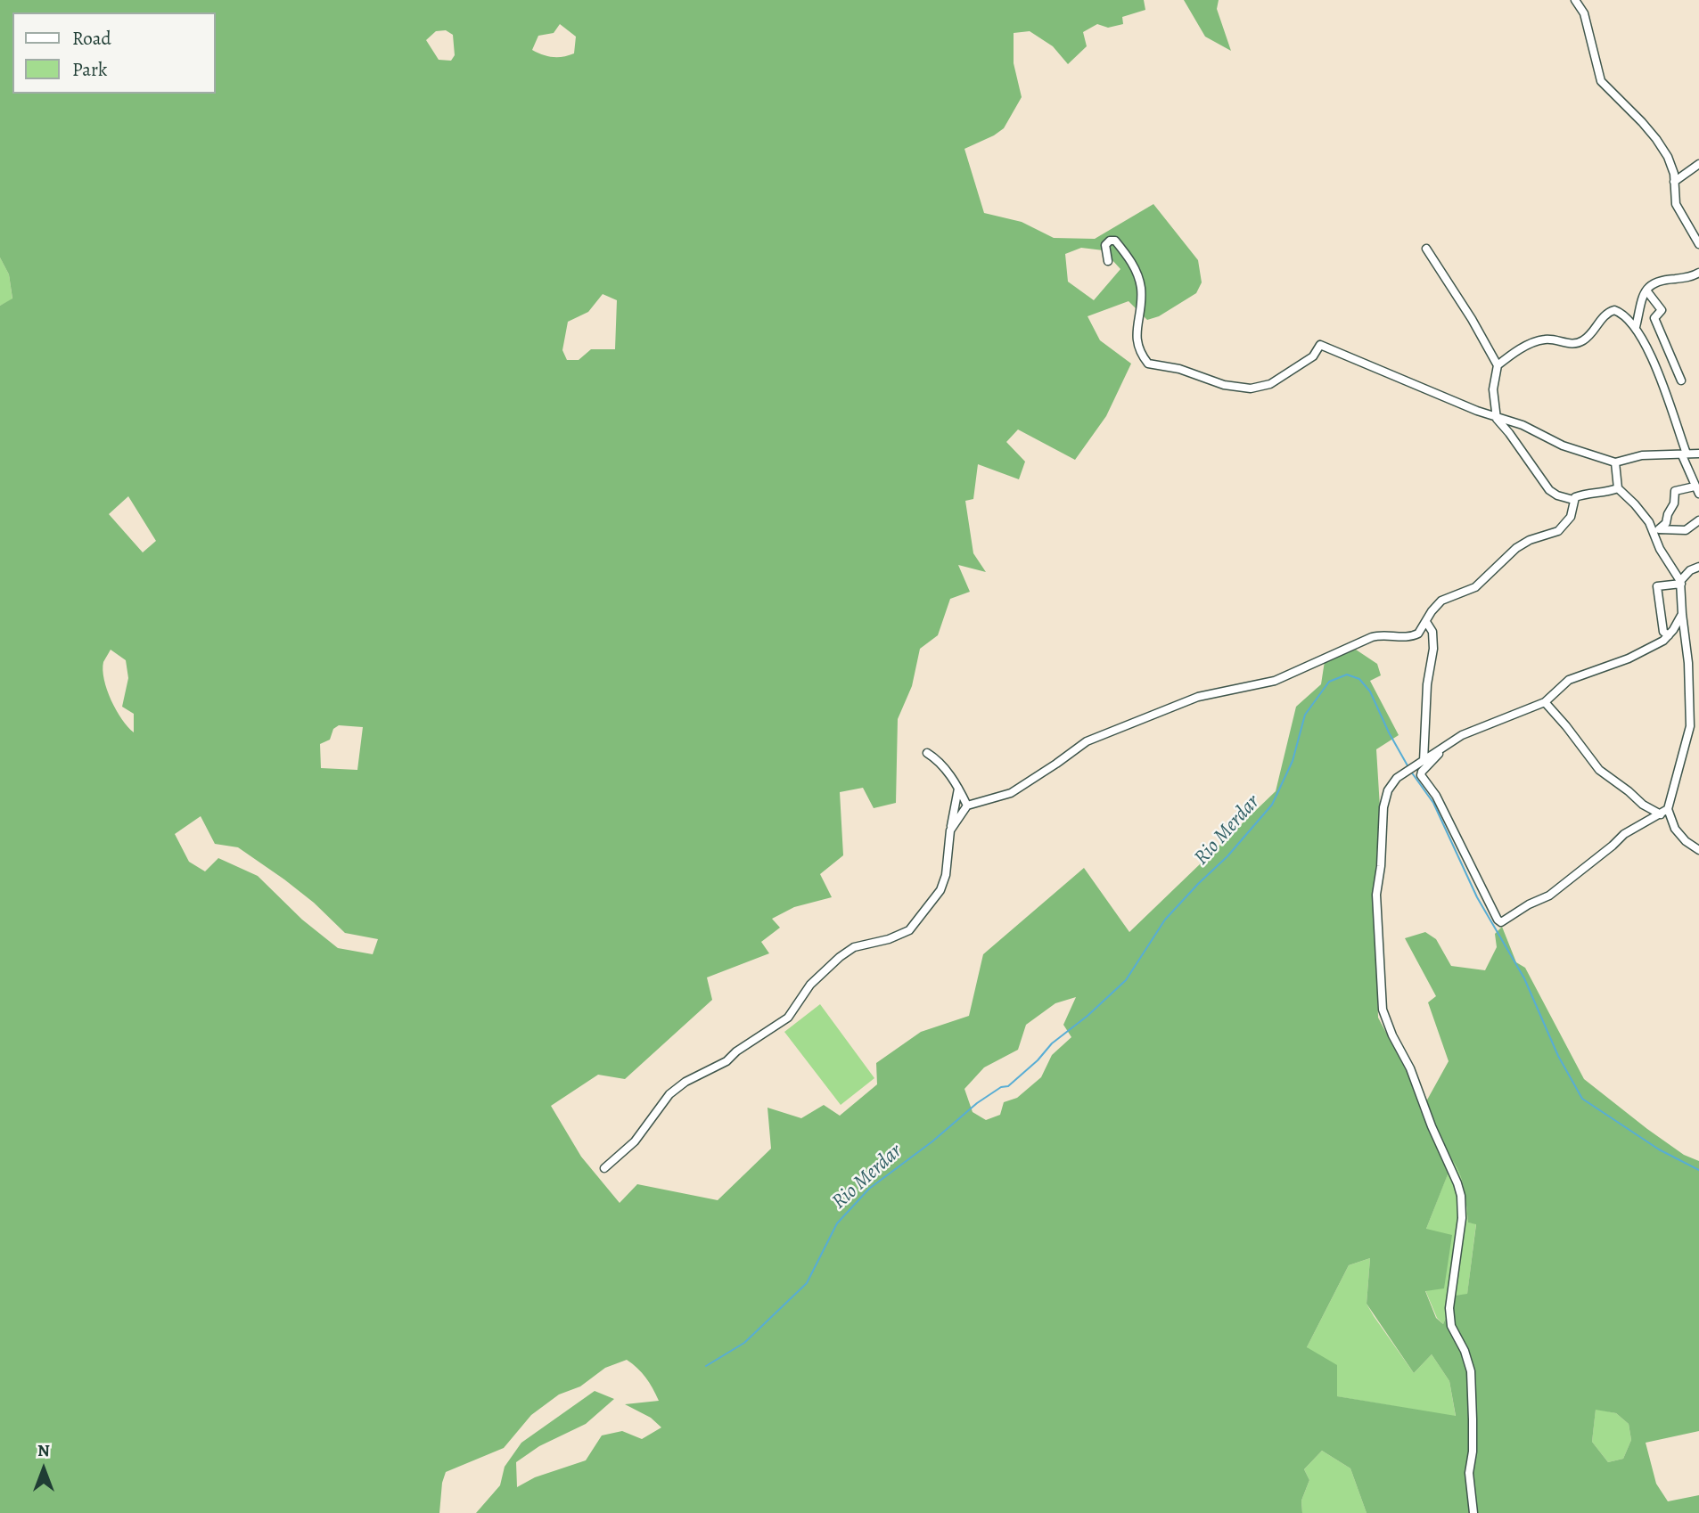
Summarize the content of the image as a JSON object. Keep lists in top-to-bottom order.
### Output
{
  "water": ["Rio Merdar"],
  "legend": ["Road", "Park"],
  "north": "top"
}
